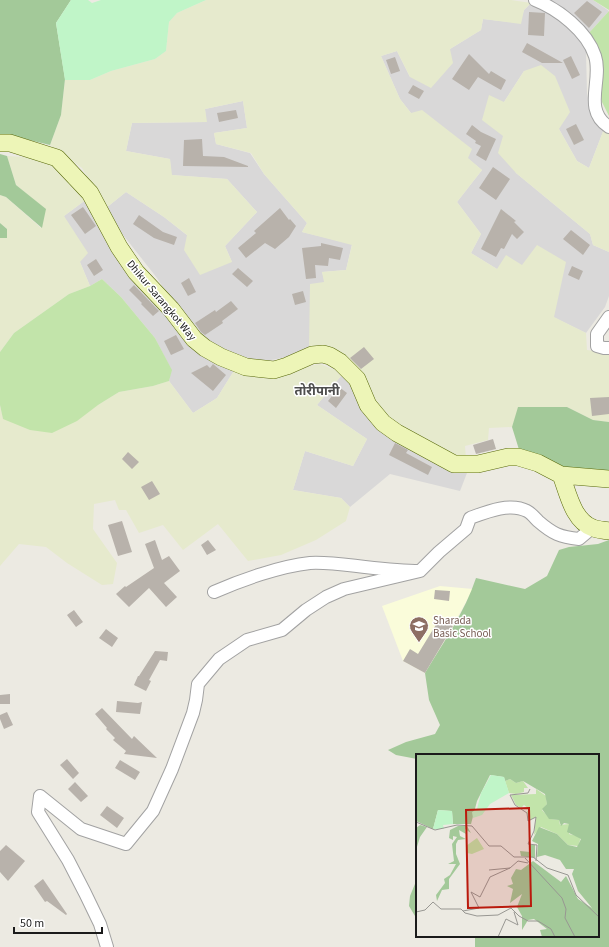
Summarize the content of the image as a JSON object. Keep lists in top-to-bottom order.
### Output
{
  "streets": {
    "street": ["Dhikur Sarangkot Way"]
  },
  "districts": ["तोरीपानी"],
  "places": {
    "school or university": ["Sharada Basic School"]
  },
  "scale_bar": "50 m"
}
